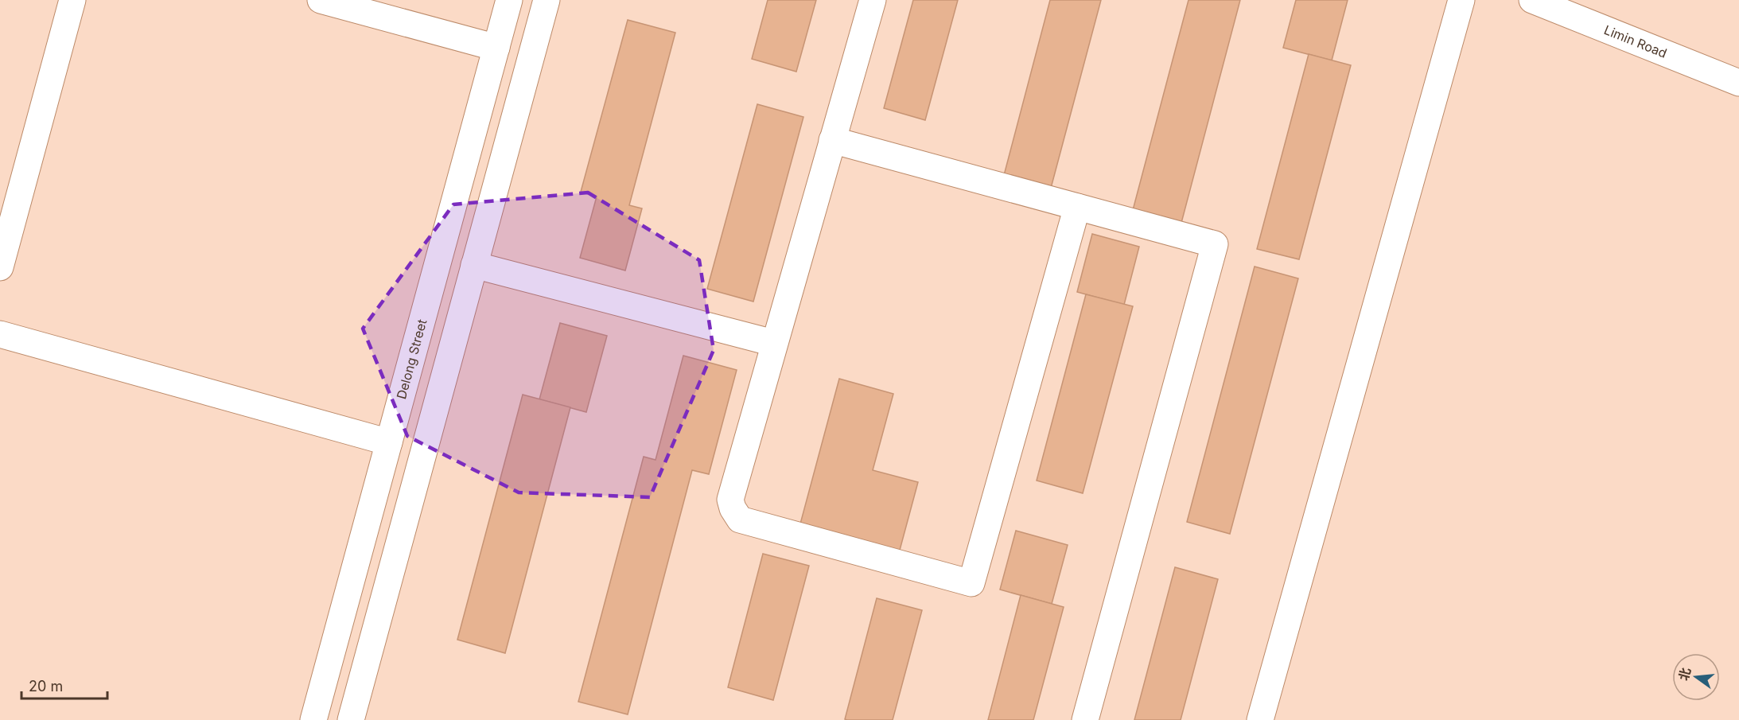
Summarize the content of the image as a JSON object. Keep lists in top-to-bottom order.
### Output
{
  "streets": {
    "street": ["Limin Road", "Delong Street"]
  },
  "scale_bar": "20 m",
  "north": "left"
}
